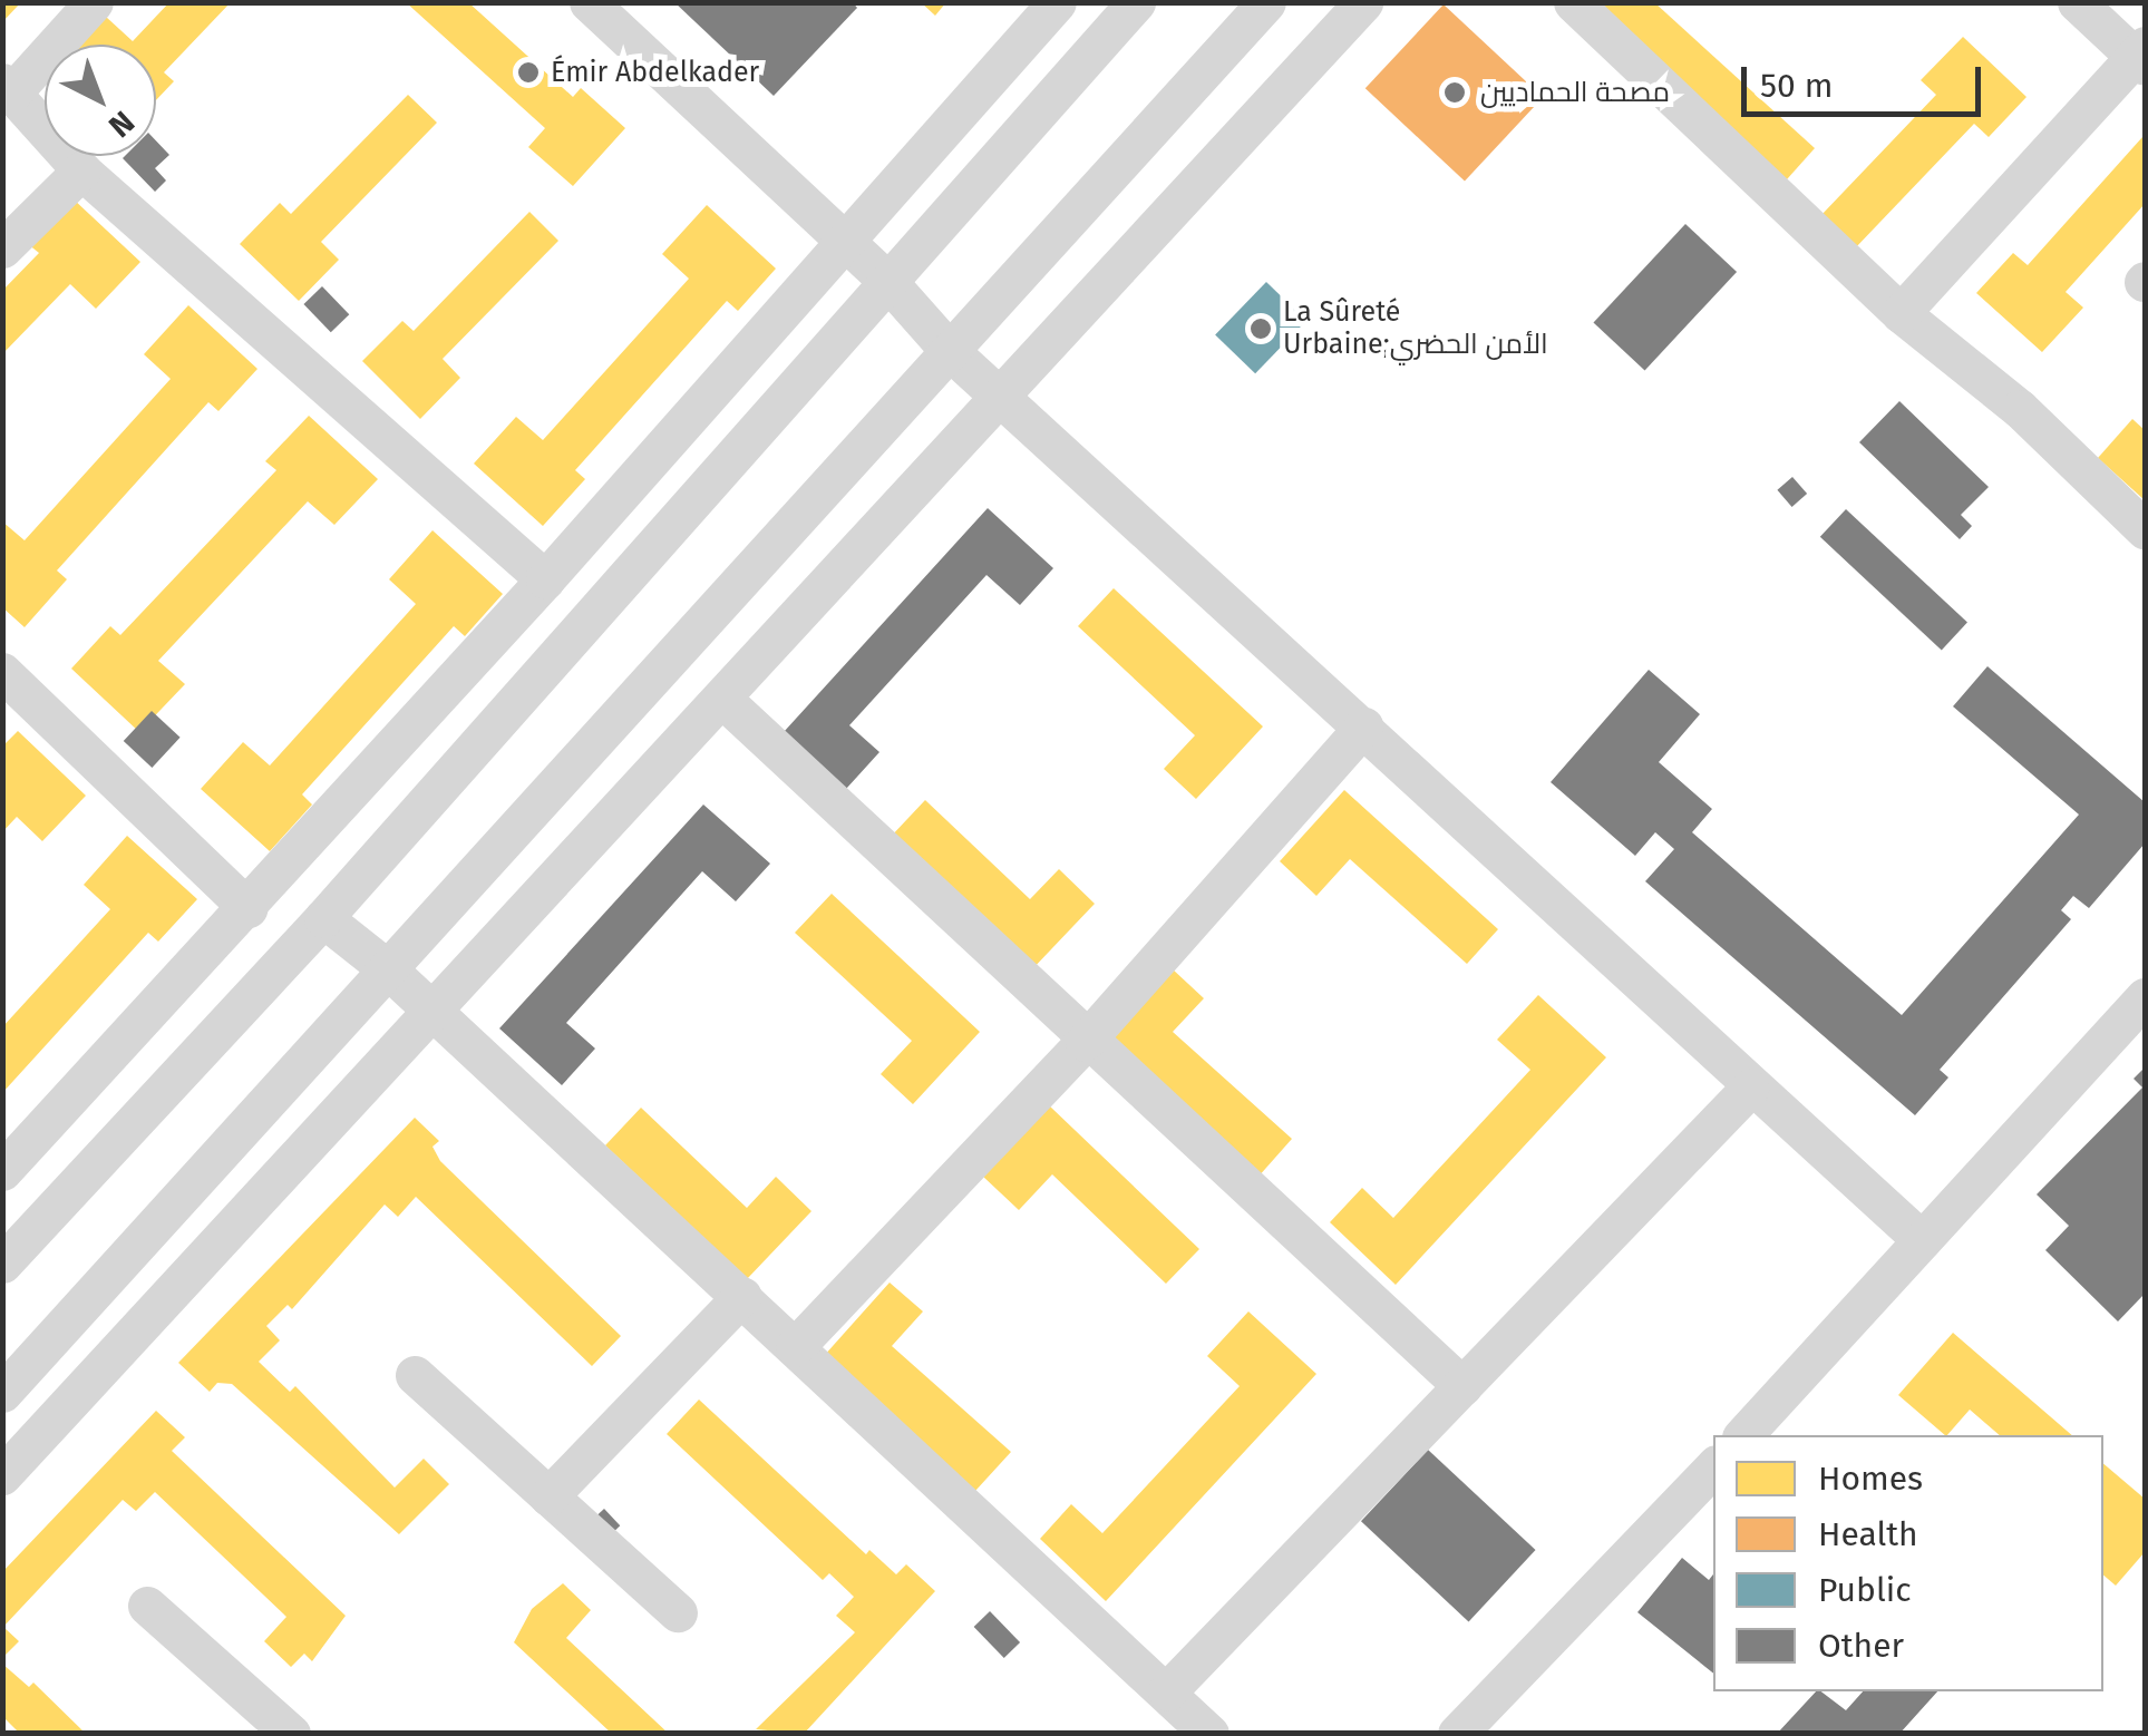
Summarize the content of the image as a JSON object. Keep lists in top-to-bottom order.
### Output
{
  "places": ["Émir Abdelkader", "مصحة الحماديين", "La Sûreté Urbaine;الأمن الحضري"],
  "legend": [
    "Homes",
    "Health",
    "Public",
    "Other"
  ],
  "scale_bar": "50 m",
  "north": "bottom right"
}
